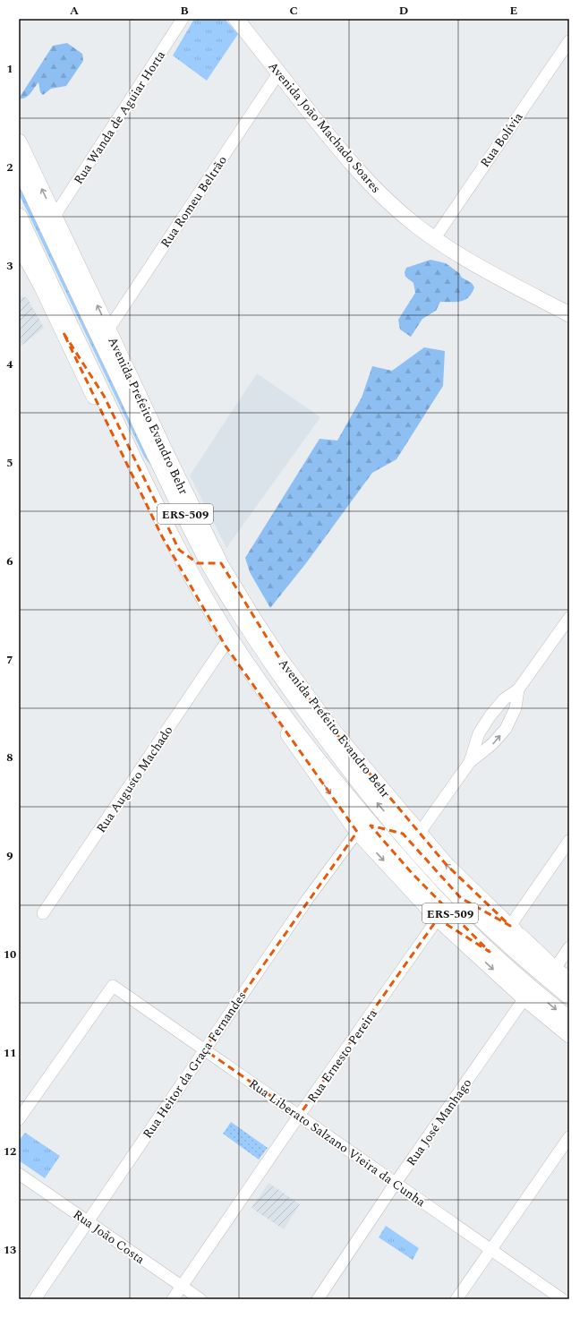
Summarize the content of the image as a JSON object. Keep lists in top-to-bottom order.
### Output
{
  "streets": {
    "highway": ["Avenida Prefeito Evandro Behr", "ERS-509"],
    "main road": ["Avenida João Machado Soares"],
    "street": [
      "Rua Wanda de Aguiar Horta",
      "Rua Bolívia",
      "Rua Romeu Beltrão",
      "Rua Augusto Machado",
      "Rua Ernesto Pereira",
      "Rua Heitor da Graça Fernandes",
      "Rua José Manhago",
      "Rua Liberato Salzano Vieira da Cunha",
      "Rua João Costa"
    ]
  },
  "crossings": [
    ["Rua Wanda de Aguiar Horta", "Avenida Prefeito Evandro Behr"],
    ["Avenida João Machado Soares", "Rua Bolívia"],
    ["Avenida João Machado Soares", "Rua Romeu Beltrão"],
    ["Rua Romeu Beltrão", "Avenida Prefeito Evandro Behr"],
    ["Avenida Prefeito Evandro Behr", "ERS-509"],
    ["ERS-509", "Rua Augusto Machado"],
    ["ERS-509", "Rua Ernesto Pereira"],
    ["ERS-509", "Rua Heitor da Graça Fernandes"],
    ["ERS-509", "Rua José Manhago"],
    ["Rua Ernesto Pereira", "Rua Liberato Salzano Vieira da Cunha"],
    ["Rua Ernesto Pereira", "Rua João Costa"],
    ["Rua Heitor da Graça Fernandes", "Rua Liberato Salzano Vieira da Cunha"],
    ["Rua Heitor da Graça Fernandes", "Rua João Costa"],
    ["Rua José Manhago", "Rua Liberato Salzano Vieira da Cunha"]
  ],
  "grid": {
    "columns": [
      "A",
      "B",
      "C",
      "D",
      "E"
    ],
    "rows": [
      "1",
      "2",
      "3",
      "4",
      "5",
      "6",
      "7",
      "8",
      "9",
      "10",
      "11",
      "12",
      "13"
    ]
  }
}
